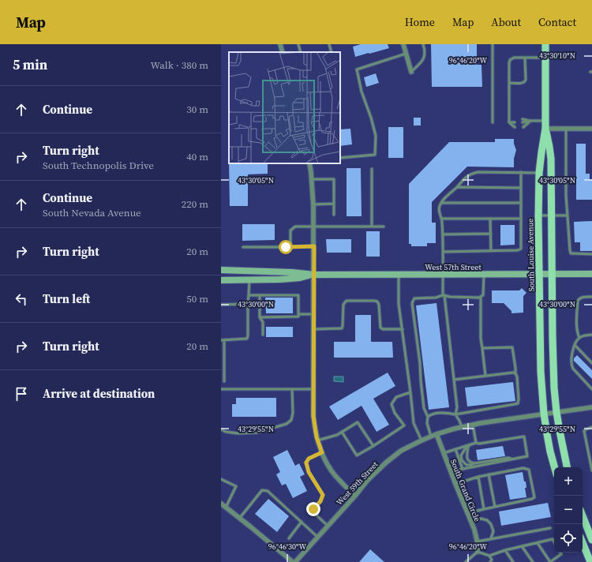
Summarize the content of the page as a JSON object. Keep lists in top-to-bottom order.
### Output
{
  "streets": {
    "main road": ["South Louise Avenue", "West 57th Street"],
    "street": ["West 59th Street", "South Grand Circle"]
  },
  "crossings": [
    ["South Louise Avenue", "West 57th Street"],
    ["South Louise Avenue", "West 59th Street"],
    ["West 59th Street", "South Grand Circle"]
  ],
  "page": {
    "header": "Map",
    "nav": [
      "Home",
      "Map",
      "About",
      "Contact"
    ],
    "heading": ["5 min", "Walk · 380 m"],
    "list": [
      ["Continue", "30 m"],
      ["Turn right", "South Technopolis Drive", "40 m"],
      ["Continue", "South Nevada Avenue", "220 m"],
      ["Turn right", "20 m"],
      ["Turn left", "50 m"],
      ["Turn right", "20 m"],
      "Arrive at destination"
    ],
    "map_buttons": ["+", "−"]
  },
  "coordinates": [
    "43°30'10\"N",
    "96°46'20\"W",
    "43°30'05\"N",
    "43°30'00\"N",
    "43°29'55\"N",
    "96°46'30\"W"
  ]
}
